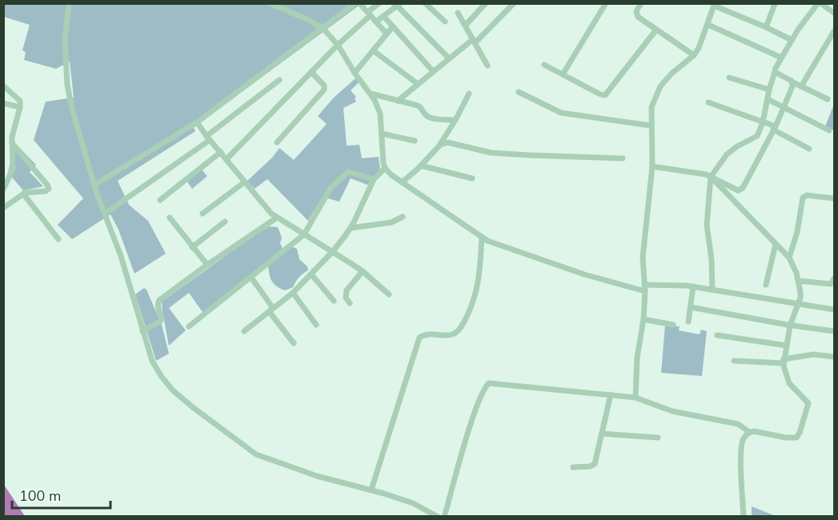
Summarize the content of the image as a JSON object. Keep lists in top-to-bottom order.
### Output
{
  "scale_bar": "100 m"
}
